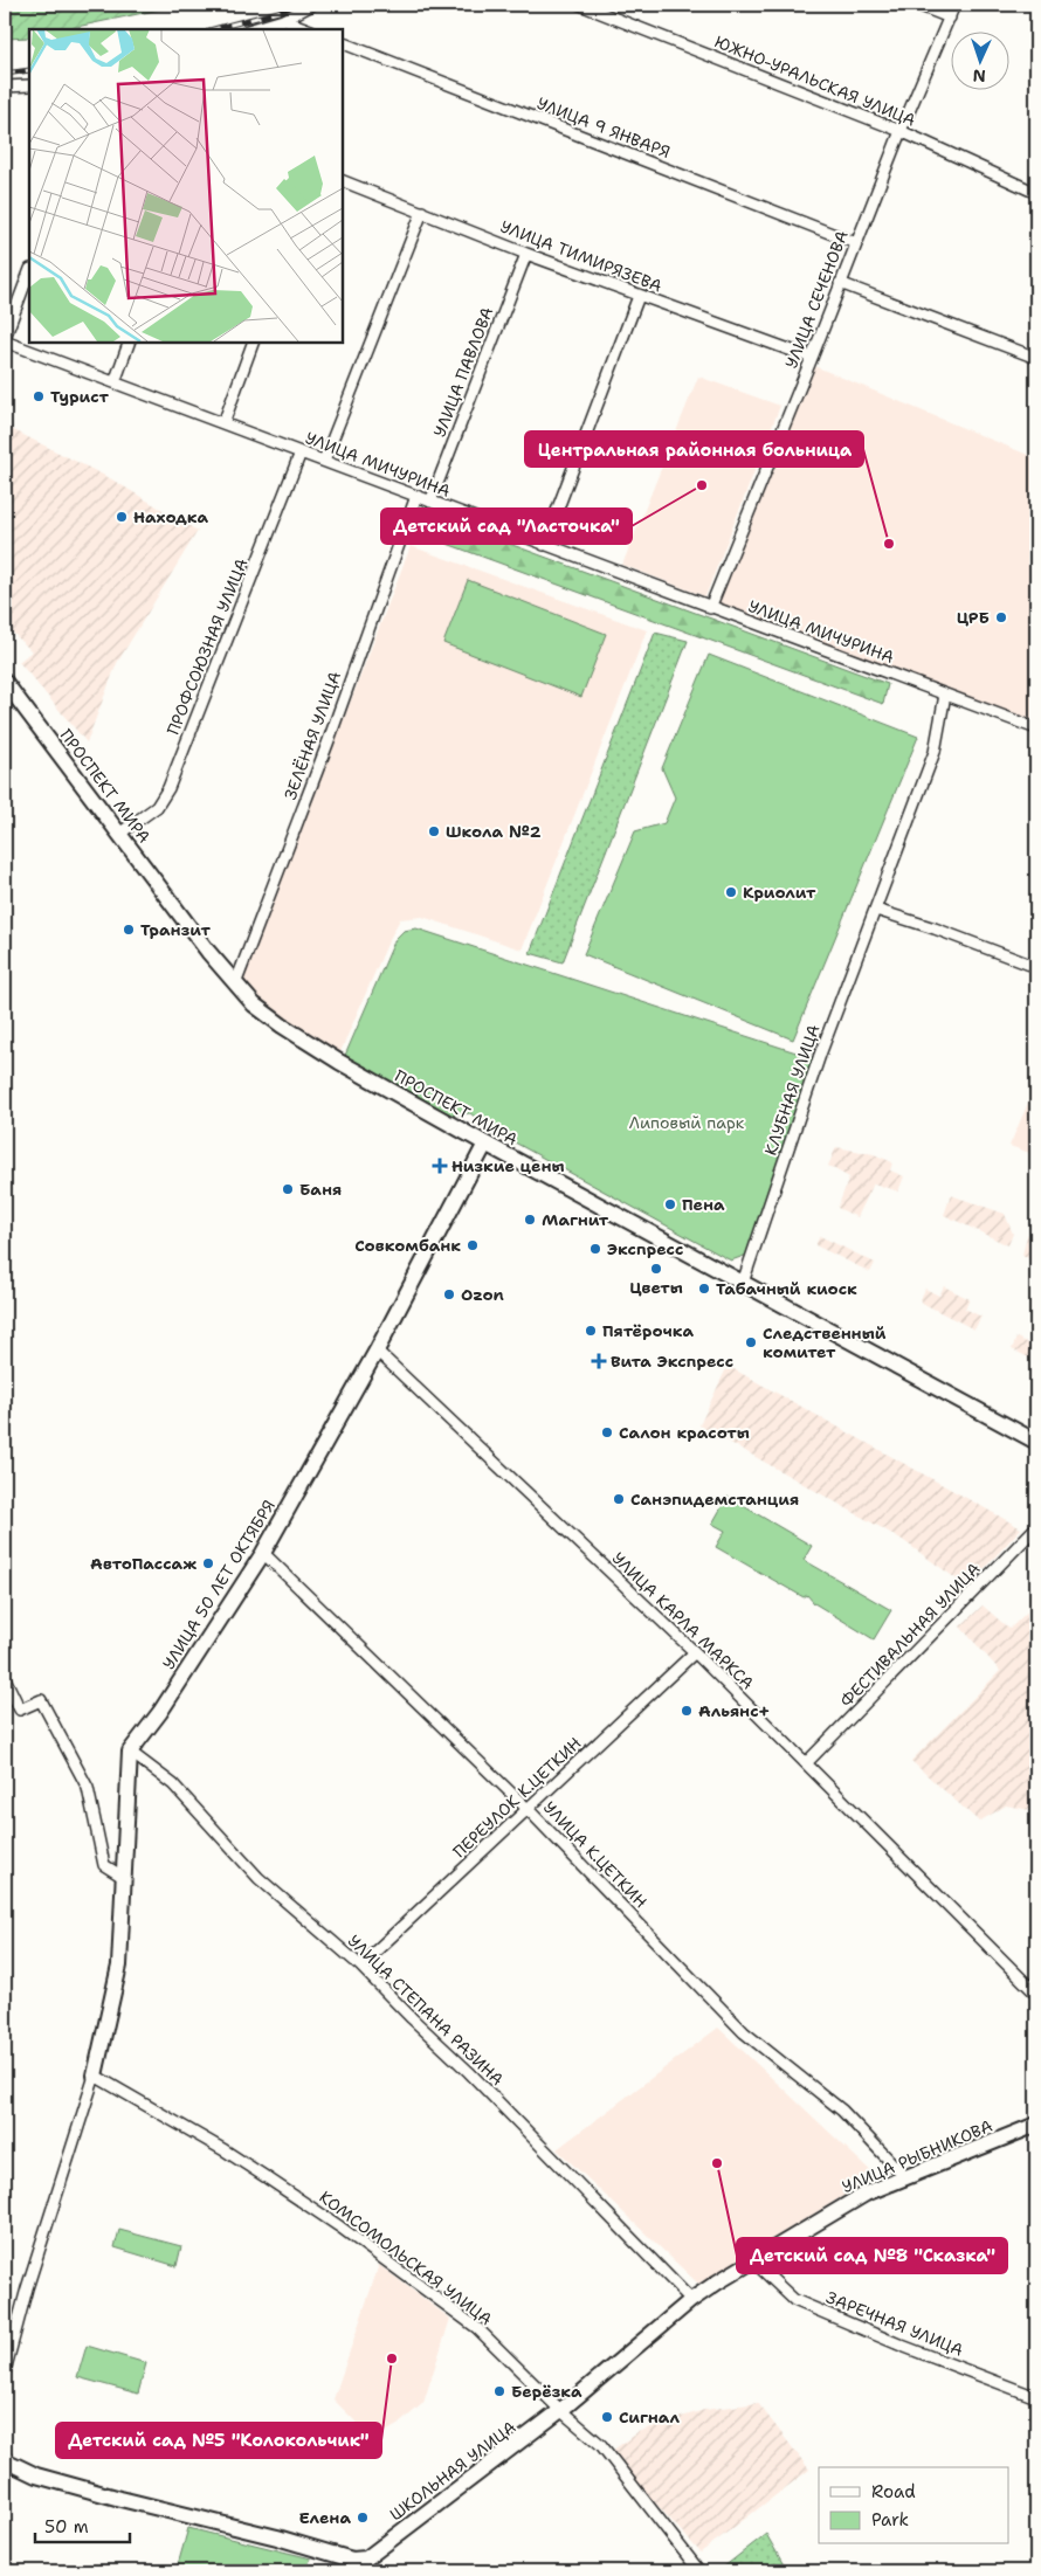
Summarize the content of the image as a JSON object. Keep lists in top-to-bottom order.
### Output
{
  "streets": {
    "street": [
      "ЮЖНО-УРАЛЬСКАЯ УЛИЦА",
      "УЛИЦА 9 ЯНВАРЯ",
      "УЛИЦА ТИМИРЯЗЕВА",
      "УЛИЦА СЕЧЕНОВА",
      "УЛИЦА ПАВЛОВА",
      "УЛИЦА МИЧУРИНА",
      "ПРОФСОЮЗНАЯ УЛИЦА",
      "ЗЕЛЁНАЯ УЛИЦА",
      "ПРОСПЕКТ МИРА",
      "КЛУБНАЯ УЛИЦА",
      "УЛИЦА 50 ЛЕТ ОКТЯБРЯ",
      "УЛИЦА КАРЛА МАРКСА",
      "ФЕСТИВАЛЬНАЯ УЛИЦА",
      "ПЕРЕУЛОК К.ЦЕТКИН",
      "УЛИЦА К.ЦЕТКИН",
      "УЛИЦА СТЕПАНА РАЗИНА",
      "УЛИЦА РЫБНИКОВА",
      "КОМСОМОЛЬСКАЯ УЛИЦА",
      "ЗАРЕЧНАЯ УЛИЦА",
      "ШКОЛЬНАЯ УЛИЦА"
    ]
  },
  "crossings": [
    ["ЮЖНО-УРАЛЬСКАЯ УЛИЦА", "УЛИЦА СЕЧЕНОВА"],
    ["УЛИЦА 9 ЯНВАРЯ", "УЛИЦА СЕЧЕНОВА"],
    ["УЛИЦА ТИМИРЯЗЕВА", "УЛИЦА СЕЧЕНОВА"],
    ["УЛИЦА ТИМИРЯЗЕВА", "УЛИЦА ПАВЛОВА"],
    ["УЛИЦА СЕЧЕНОВА", "УЛИЦА МИЧУРИНА"],
    ["УЛИЦА ПАВЛОВА", "УЛИЦА МИЧУРИНА"],
    ["УЛИЦА МИЧУРИНА", "ПРОФСОЮЗНАЯ УЛИЦА"],
    ["УЛИЦА МИЧУРИНА", "ЗЕЛЁНАЯ УЛИЦА"],
    ["УЛИЦА МИЧУРИНА", "КЛУБНАЯ УЛИЦА"],
    ["ПРОФСОЮЗНАЯ УЛИЦА", "ПРОСПЕКТ МИРА"],
    ["ЗЕЛЁНАЯ УЛИЦА", "ПРОСПЕКТ МИРА"],
    ["ПРОСПЕКТ МИРА", "КЛУБНАЯ УЛИЦА"],
    ["ПРОСПЕКТ МИРА", "УЛИЦА 50 ЛЕТ ОКТЯБРЯ"],
    ["УЛИЦА 50 ЛЕТ ОКТЯБРЯ", "УЛИЦА КАРЛА МАРКСА"],
    ["УЛИЦА 50 ЛЕТ ОКТЯБРЯ", "УЛИЦА К.ЦЕТКИН"],
    ["УЛИЦА 50 ЛЕТ ОКТЯБРЯ", "УЛИЦА СТЕПАНА РАЗИНА"],
    ["УЛИЦА КАРЛА МАРКСА", "ФЕСТИВАЛЬНАЯ УЛИЦА"],
    ["УЛИЦА КАРЛА МАРКСА", "ПЕРЕУЛОК К.ЦЕТКИН"],
    ["ПЕРЕУЛОК К.ЦЕТКИН", "УЛИЦА К.ЦЕТКИН"],
    ["ПЕРЕУЛОК К.ЦЕТКИН", "УЛИЦА СТЕПАНА РАЗИНА"],
    ["УЛИЦА К.ЦЕТКИН", "УЛИЦА РЫБНИКОВА"],
    ["УЛИЦА СТЕПАНА РАЗИНА", "УЛИЦА РЫБНИКОВА"],
    ["УЛИЦА РЫБНИКОВА", "КОМСОМОЛЬСКАЯ УЛИЦА"],
    ["УЛИЦА РЫБНИКОВА", "ЗАРЕЧНАЯ УЛИЦА"],
    ["УЛИЦА РЫБНИКОВА", "ШКОЛЬНАЯ УЛИЦА"],
    ["КОМСОМОЛЬСКАЯ УЛИЦА", "ШКОЛЬНАЯ УЛИЦА"]
  ],
  "parks": ["Липовый парк"],
  "places": {
    "other": [
      "Турист",
      "Детский сад \"Ласточка\"",
      "Находка",
      "Центральная районная больница",
      "ЦРБ",
      "Школа №2",
      "Криолит",
      "Транзит",
      "Баня",
      "Пена",
      "Магнит",
      "Совкомбанк",
      "Экспресс",
      "Цветы",
      "Табачный киоск",
      "Ozon",
      "Пятёрочка",
      "Следственный комитет",
      "Салон красоты",
      "Санэпидемстанция",
      "АвтоПассаж",
      "Альянс+",
      "Детский сад №8 \"Сказка\"",
      "Детский сад №5 \"Колокольчик\"",
      "Берёзка",
      "Сигнал",
      "Елена"
    ],
    "health": ["Низкие цены", "Вита Экспресс"]
  },
  "legend": ["Road", "Park"],
  "scale_bar": "50 m",
  "north": "bottom"
}
